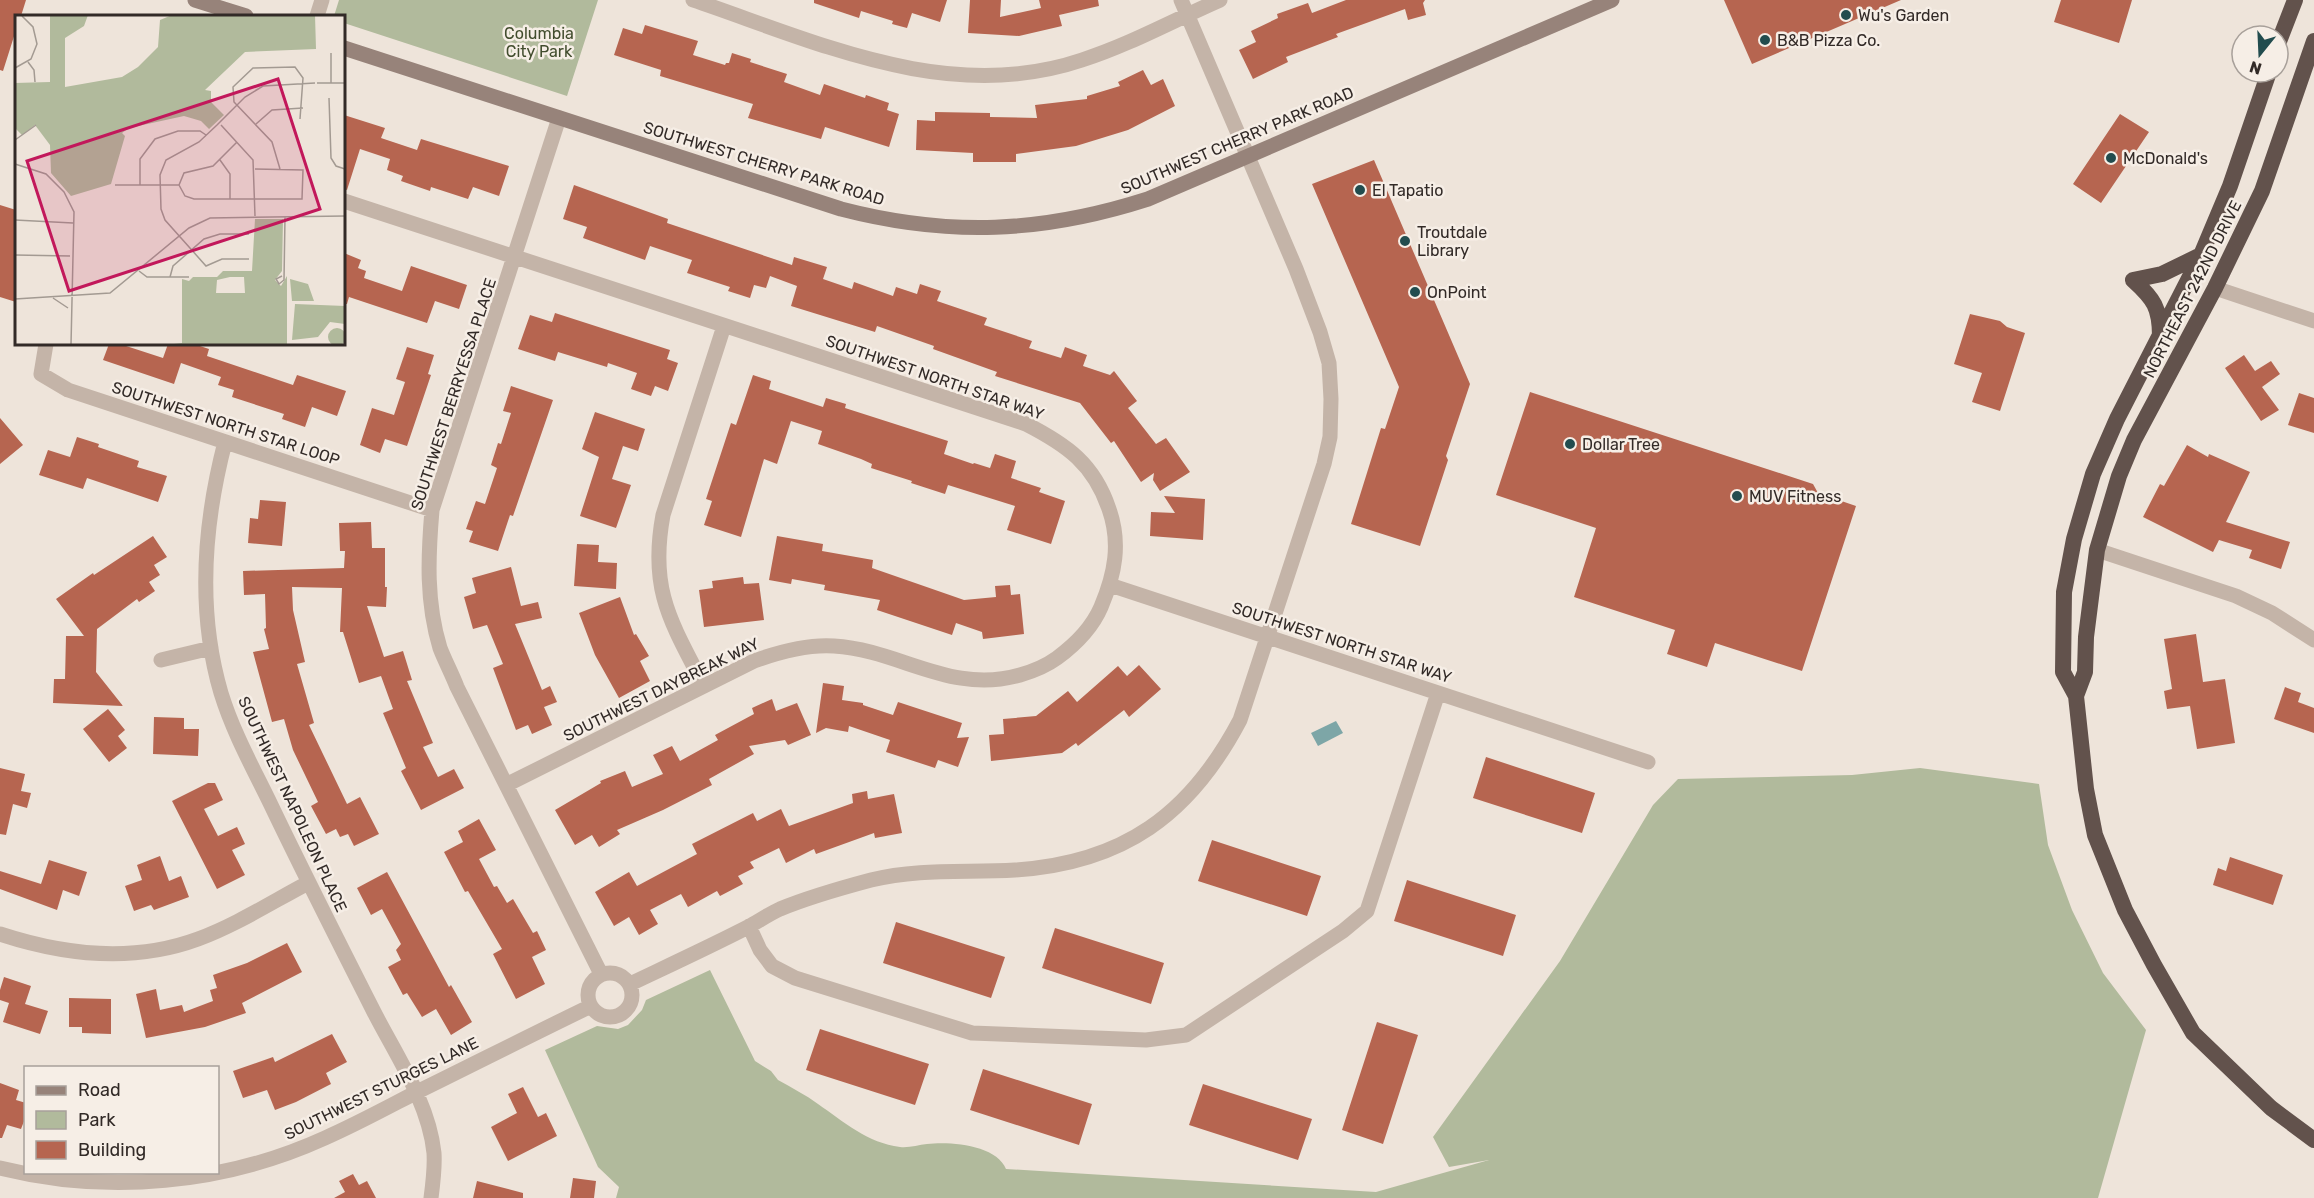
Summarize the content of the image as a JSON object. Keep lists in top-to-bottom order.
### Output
{
  "streets": {
    "highway": ["NORTHEAST 242ND DRIVE"],
    "main road": ["SOUTHWEST CHERRY PARK ROAD"],
    "street": [
      "SOUTHWEST NORTH STAR WAY",
      "SOUTHWEST BERRYESSA PLACE",
      "SOUTHWEST NORTH STAR LOOP",
      "SOUTHWEST DAYBREAK WAY",
      "SOUTHWEST NAPOLEON PLACE",
      "SOUTHWEST STURGES LANE"
    ]
  },
  "crossings": [
    ["SOUTHWEST CHERRY PARK ROAD", "SOUTHWEST BERRYESSA PLACE"],
    ["SOUTHWEST NORTH STAR WAY", "SOUTHWEST BERRYESSA PLACE"],
    ["SOUTHWEST NORTH STAR WAY", "SOUTHWEST DAYBREAK WAY"],
    ["SOUTHWEST BERRYESSA PLACE", "SOUTHWEST NORTH STAR LOOP"],
    ["SOUTHWEST BERRYESSA PLACE", "SOUTHWEST DAYBREAK WAY"],
    ["SOUTHWEST BERRYESSA PLACE", "SOUTHWEST STURGES LANE"],
    ["SOUTHWEST NORTH STAR LOOP", "SOUTHWEST NAPOLEON PLACE"],
    ["SOUTHWEST NAPOLEON PLACE", "SOUTHWEST STURGES LANE"]
  ],
  "parks": ["Columbia City Park"],
  "places": [
    "Wu's Garden",
    "B&B Pizza Co.",
    "McDonald's",
    "El Tapatio",
    "Troutdale Library",
    "OnPoint",
    "Dollar Tree",
    "MUV Fitness"
  ],
  "legend": ["Road", "Park", "Building"],
  "north": "bottom"
}
